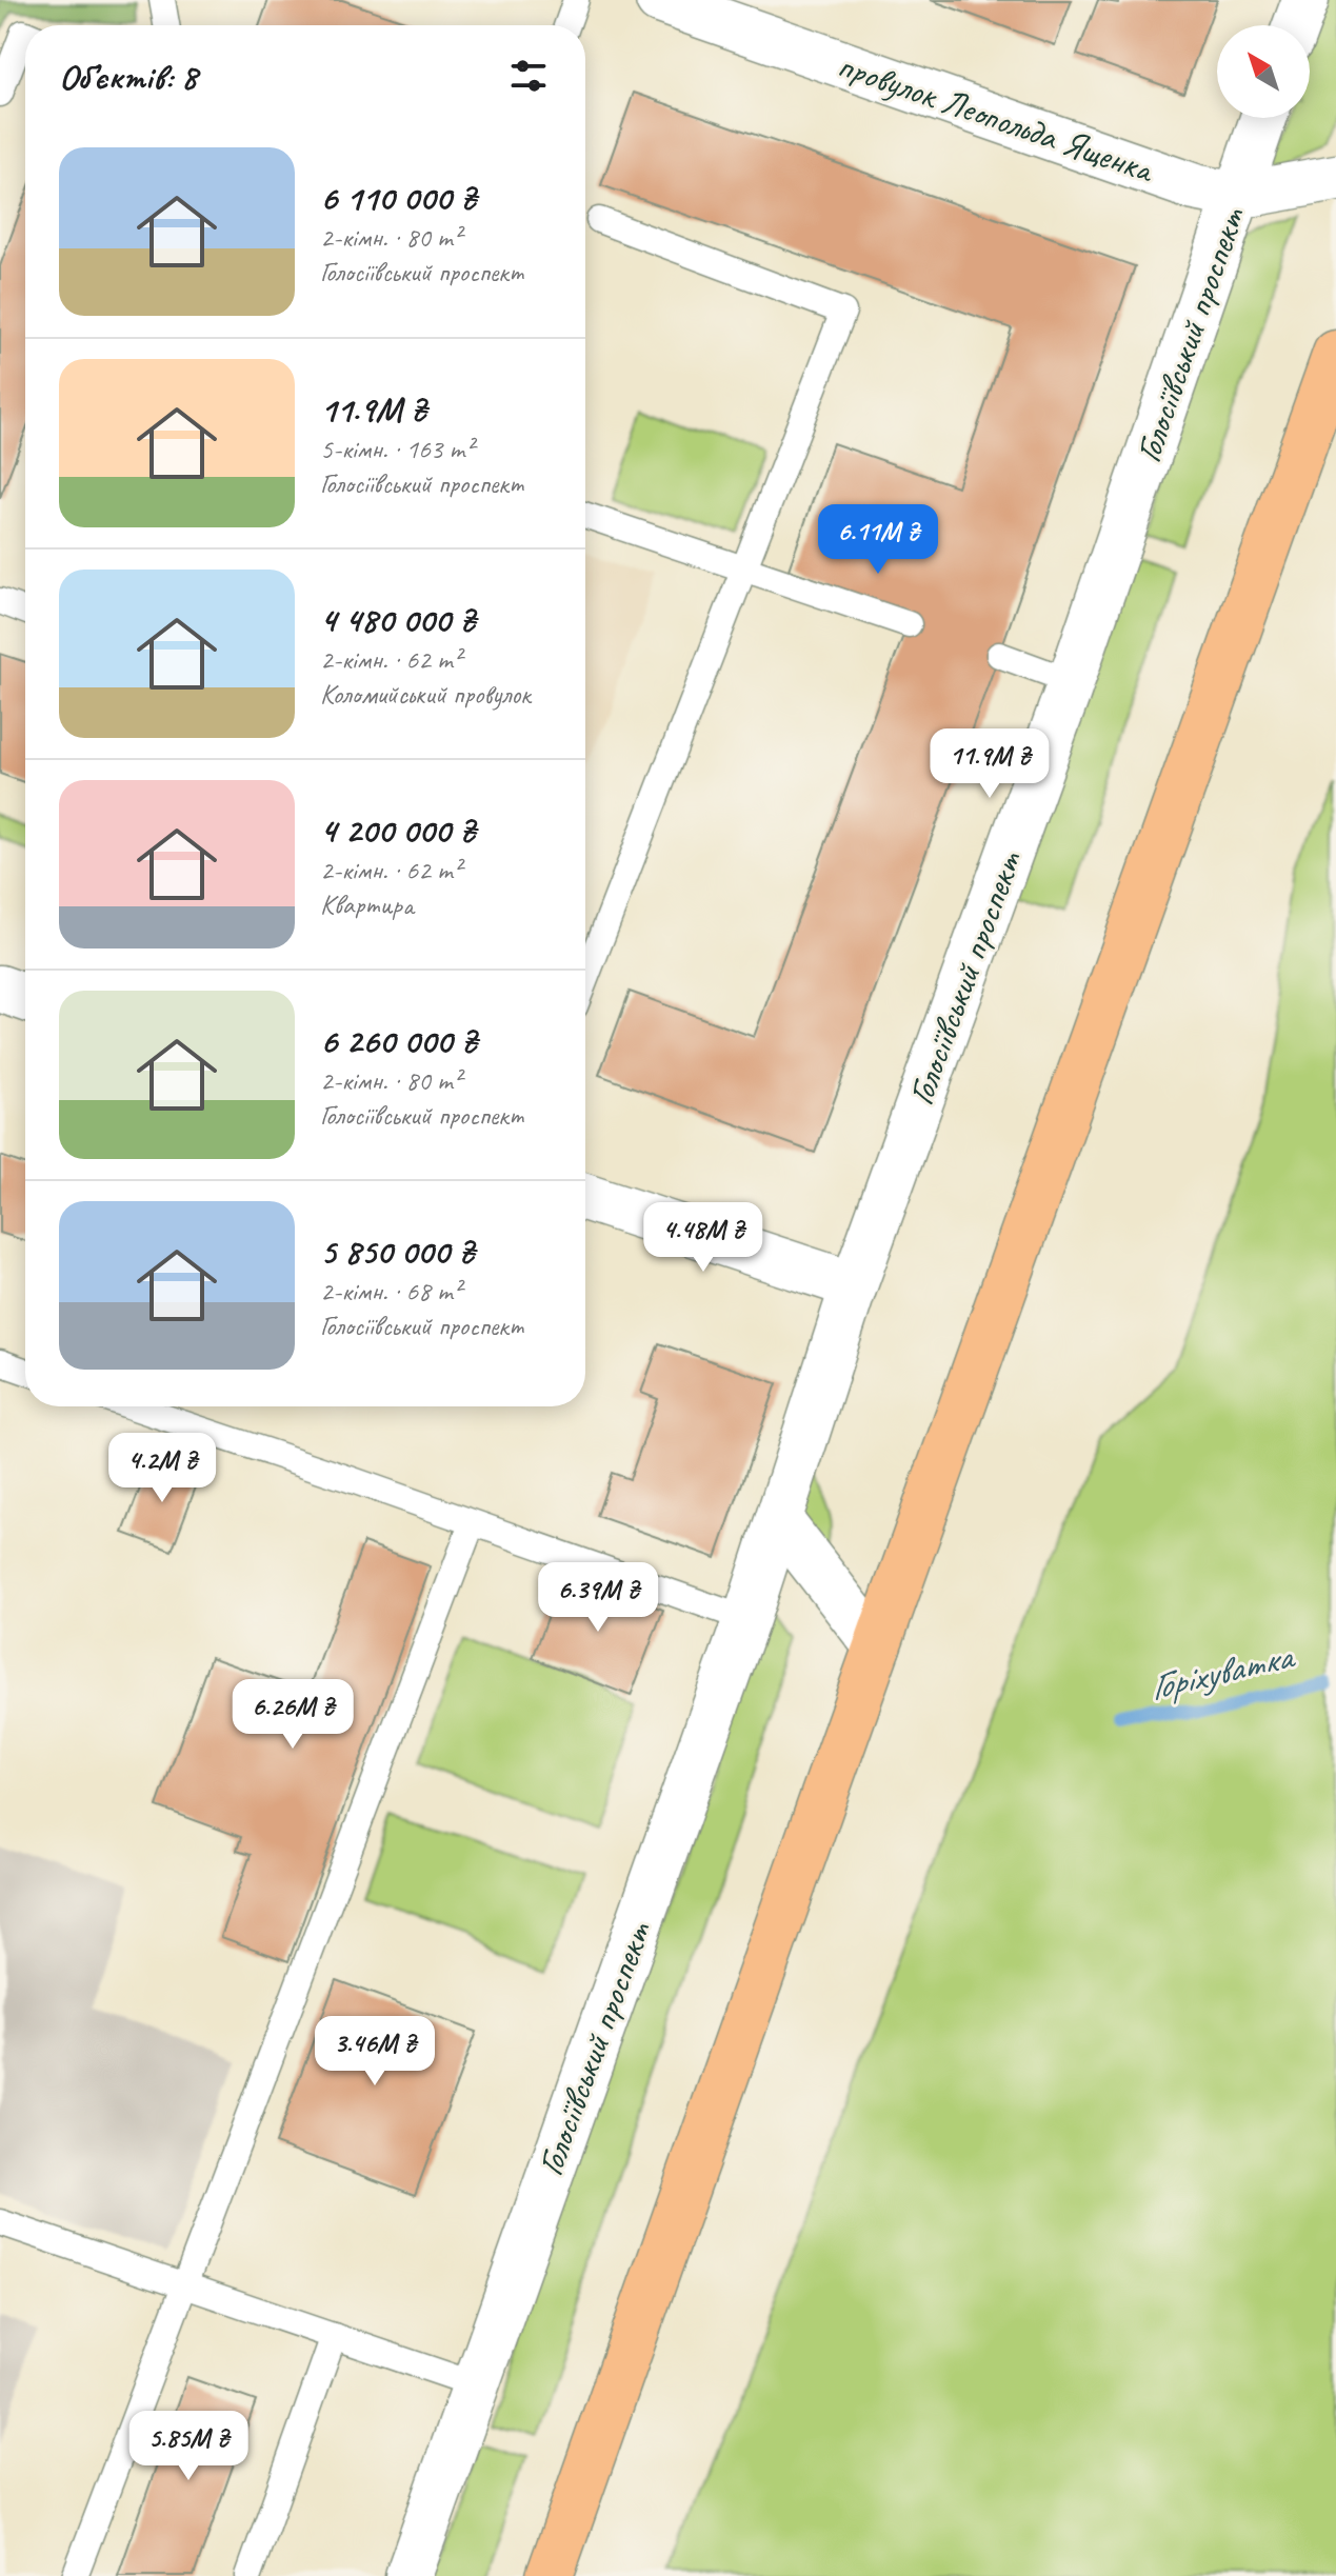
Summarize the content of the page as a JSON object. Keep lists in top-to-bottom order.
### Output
{
  "streets": {
    "street": ["провулок Леопольда Ященка", "Голосіївський проспект"]
  },
  "crossings": [
    ["провулок Леопольда Ященка", "Голосіївський проспект"]
  ],
  "water": ["Горіхуватка"],
  "north": "top left",
  "page": {
    "heading": "Об’єктів: 8",
    "list": [
      {
        "name": "6 110 000 ₴",
        "note": "2-кімн. · 80 m² · Голосіївський проспект"
      },
      {
        "name": "11.9M ₴",
        "note": "5-кімн. · 163 m² · Голосіївський проспект"
      },
      {
        "name": "4 480 000 ₴",
        "note": "2-кімн. · 62 m² · Коломийський провулок"
      },
      {
        "name": "4 200 000 ₴",
        "note": "2-кімн. · 62 m² · Квартира"
      },
      {
        "name": "6 260 000 ₴",
        "note": "2-кімн. · 80 m² · Голосіївський проспект"
      },
      {
        "name": "5 850 000 ₴",
        "note": "2-кімн. · 68 m² · Голосіївський проспект"
      }
    ],
    "price": [
      "6.11M ₴",
      "11.9M ₴",
      "4.48M ₴",
      "4.2M ₴",
      "6.39M ₴",
      "6.26M ₴",
      "3.46M ₴",
      "5.85M ₴"
    ]
  }
}
